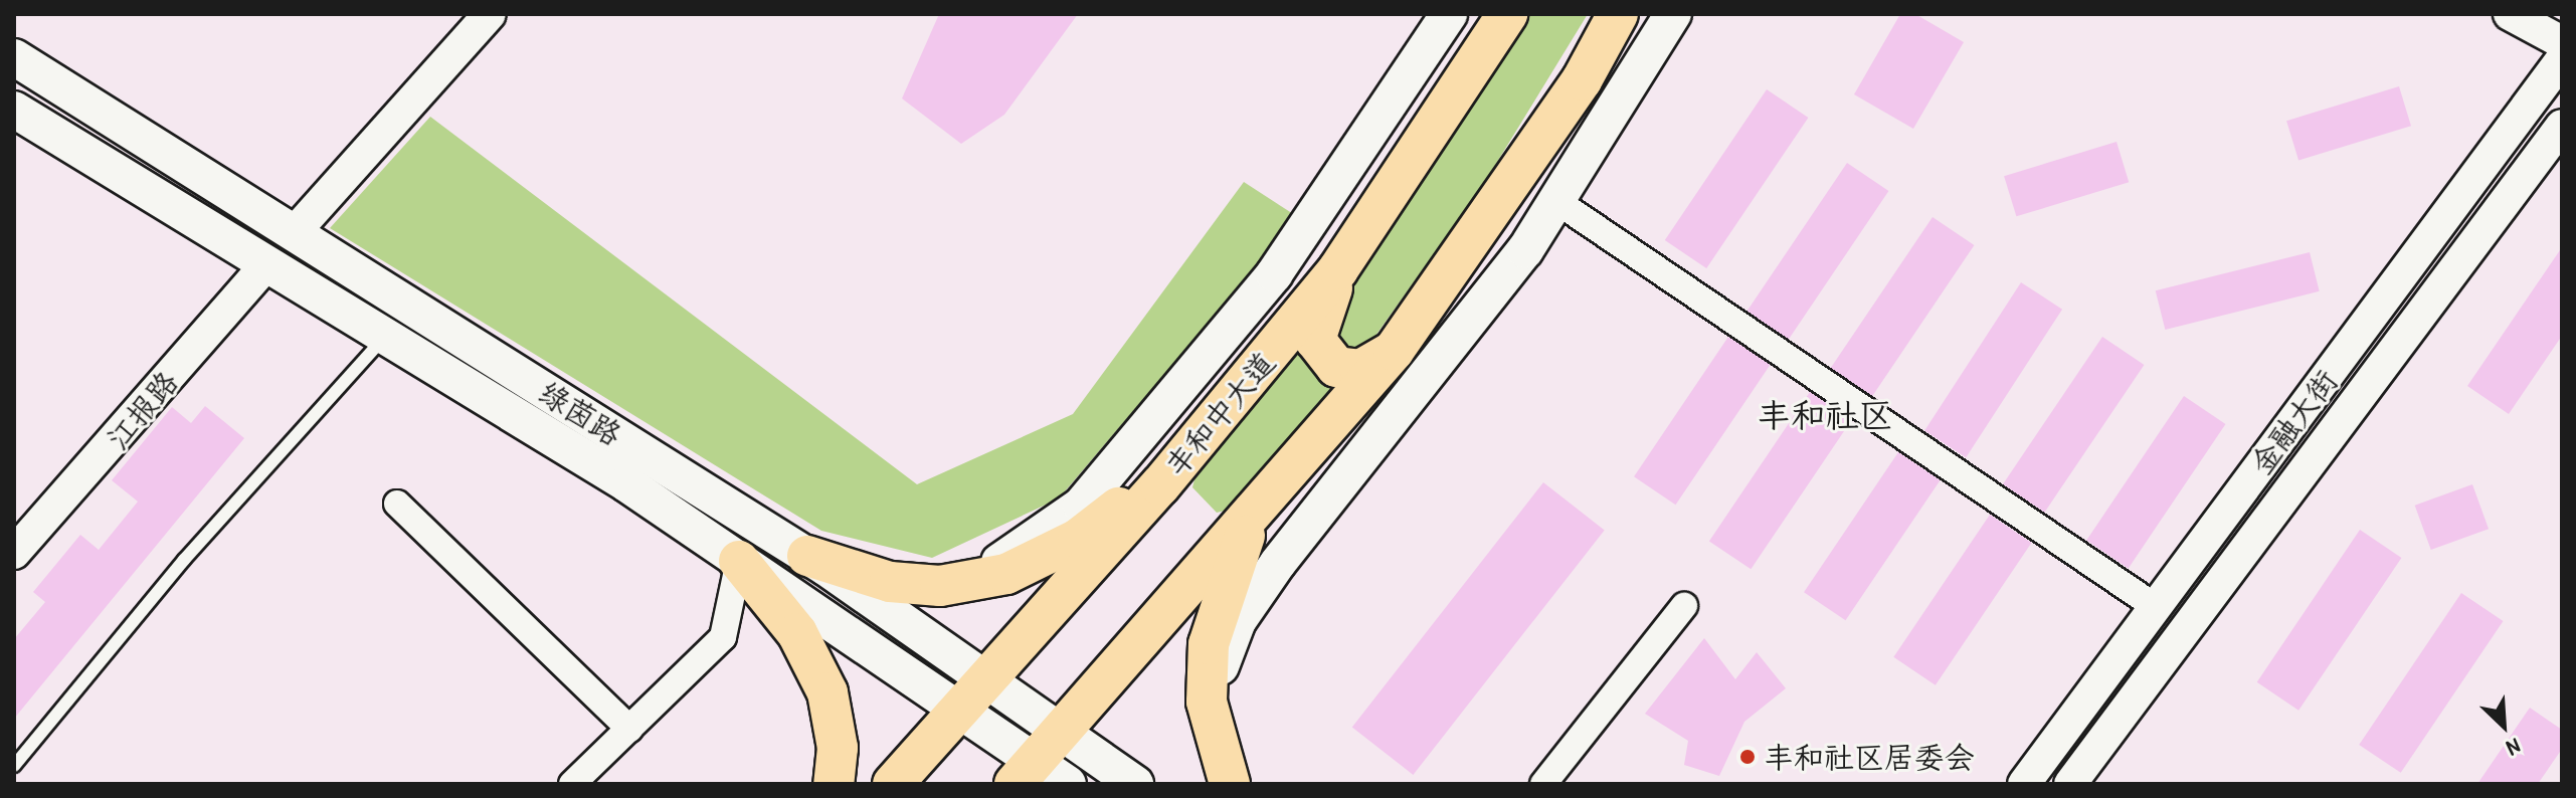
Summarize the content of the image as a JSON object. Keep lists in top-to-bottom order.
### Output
{
  "streets": {
    "main road": ["绿茵路", "丰和中大道"],
    "street": ["江报路", "金融大街"]
  },
  "crossings": [
    ["江报路", "绿茵路"],
    ["绿茵路", "丰和中大道"]
  ],
  "districts": ["丰和社区"],
  "places": ["丰和社区居委会"],
  "north": "bottom right"
}
